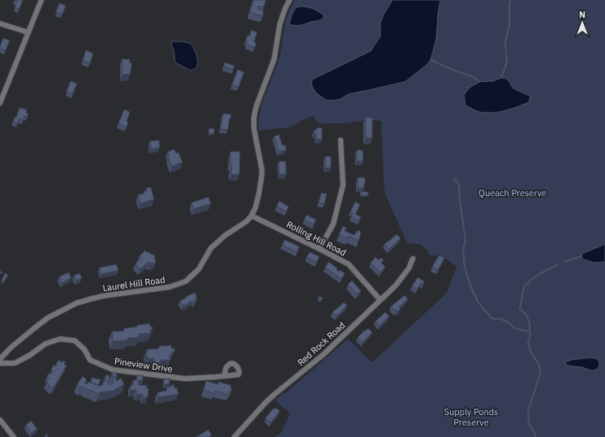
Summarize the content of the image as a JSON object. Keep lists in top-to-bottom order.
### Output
{
  "streets": {
    "street": [
      "Rolling Hill Road",
      "Laurel Hill Road",
      "Red Rock Road",
      "Pineview Drive"
    ]
  },
  "crossings": [
    ["Rolling Hill Road", "Laurel Hill Road"],
    ["Rolling Hill Road", "Red Rock Road"]
  ],
  "parks": ["Queach Preserve", "Supply Ponds Preserve"],
  "north": "top"
}
